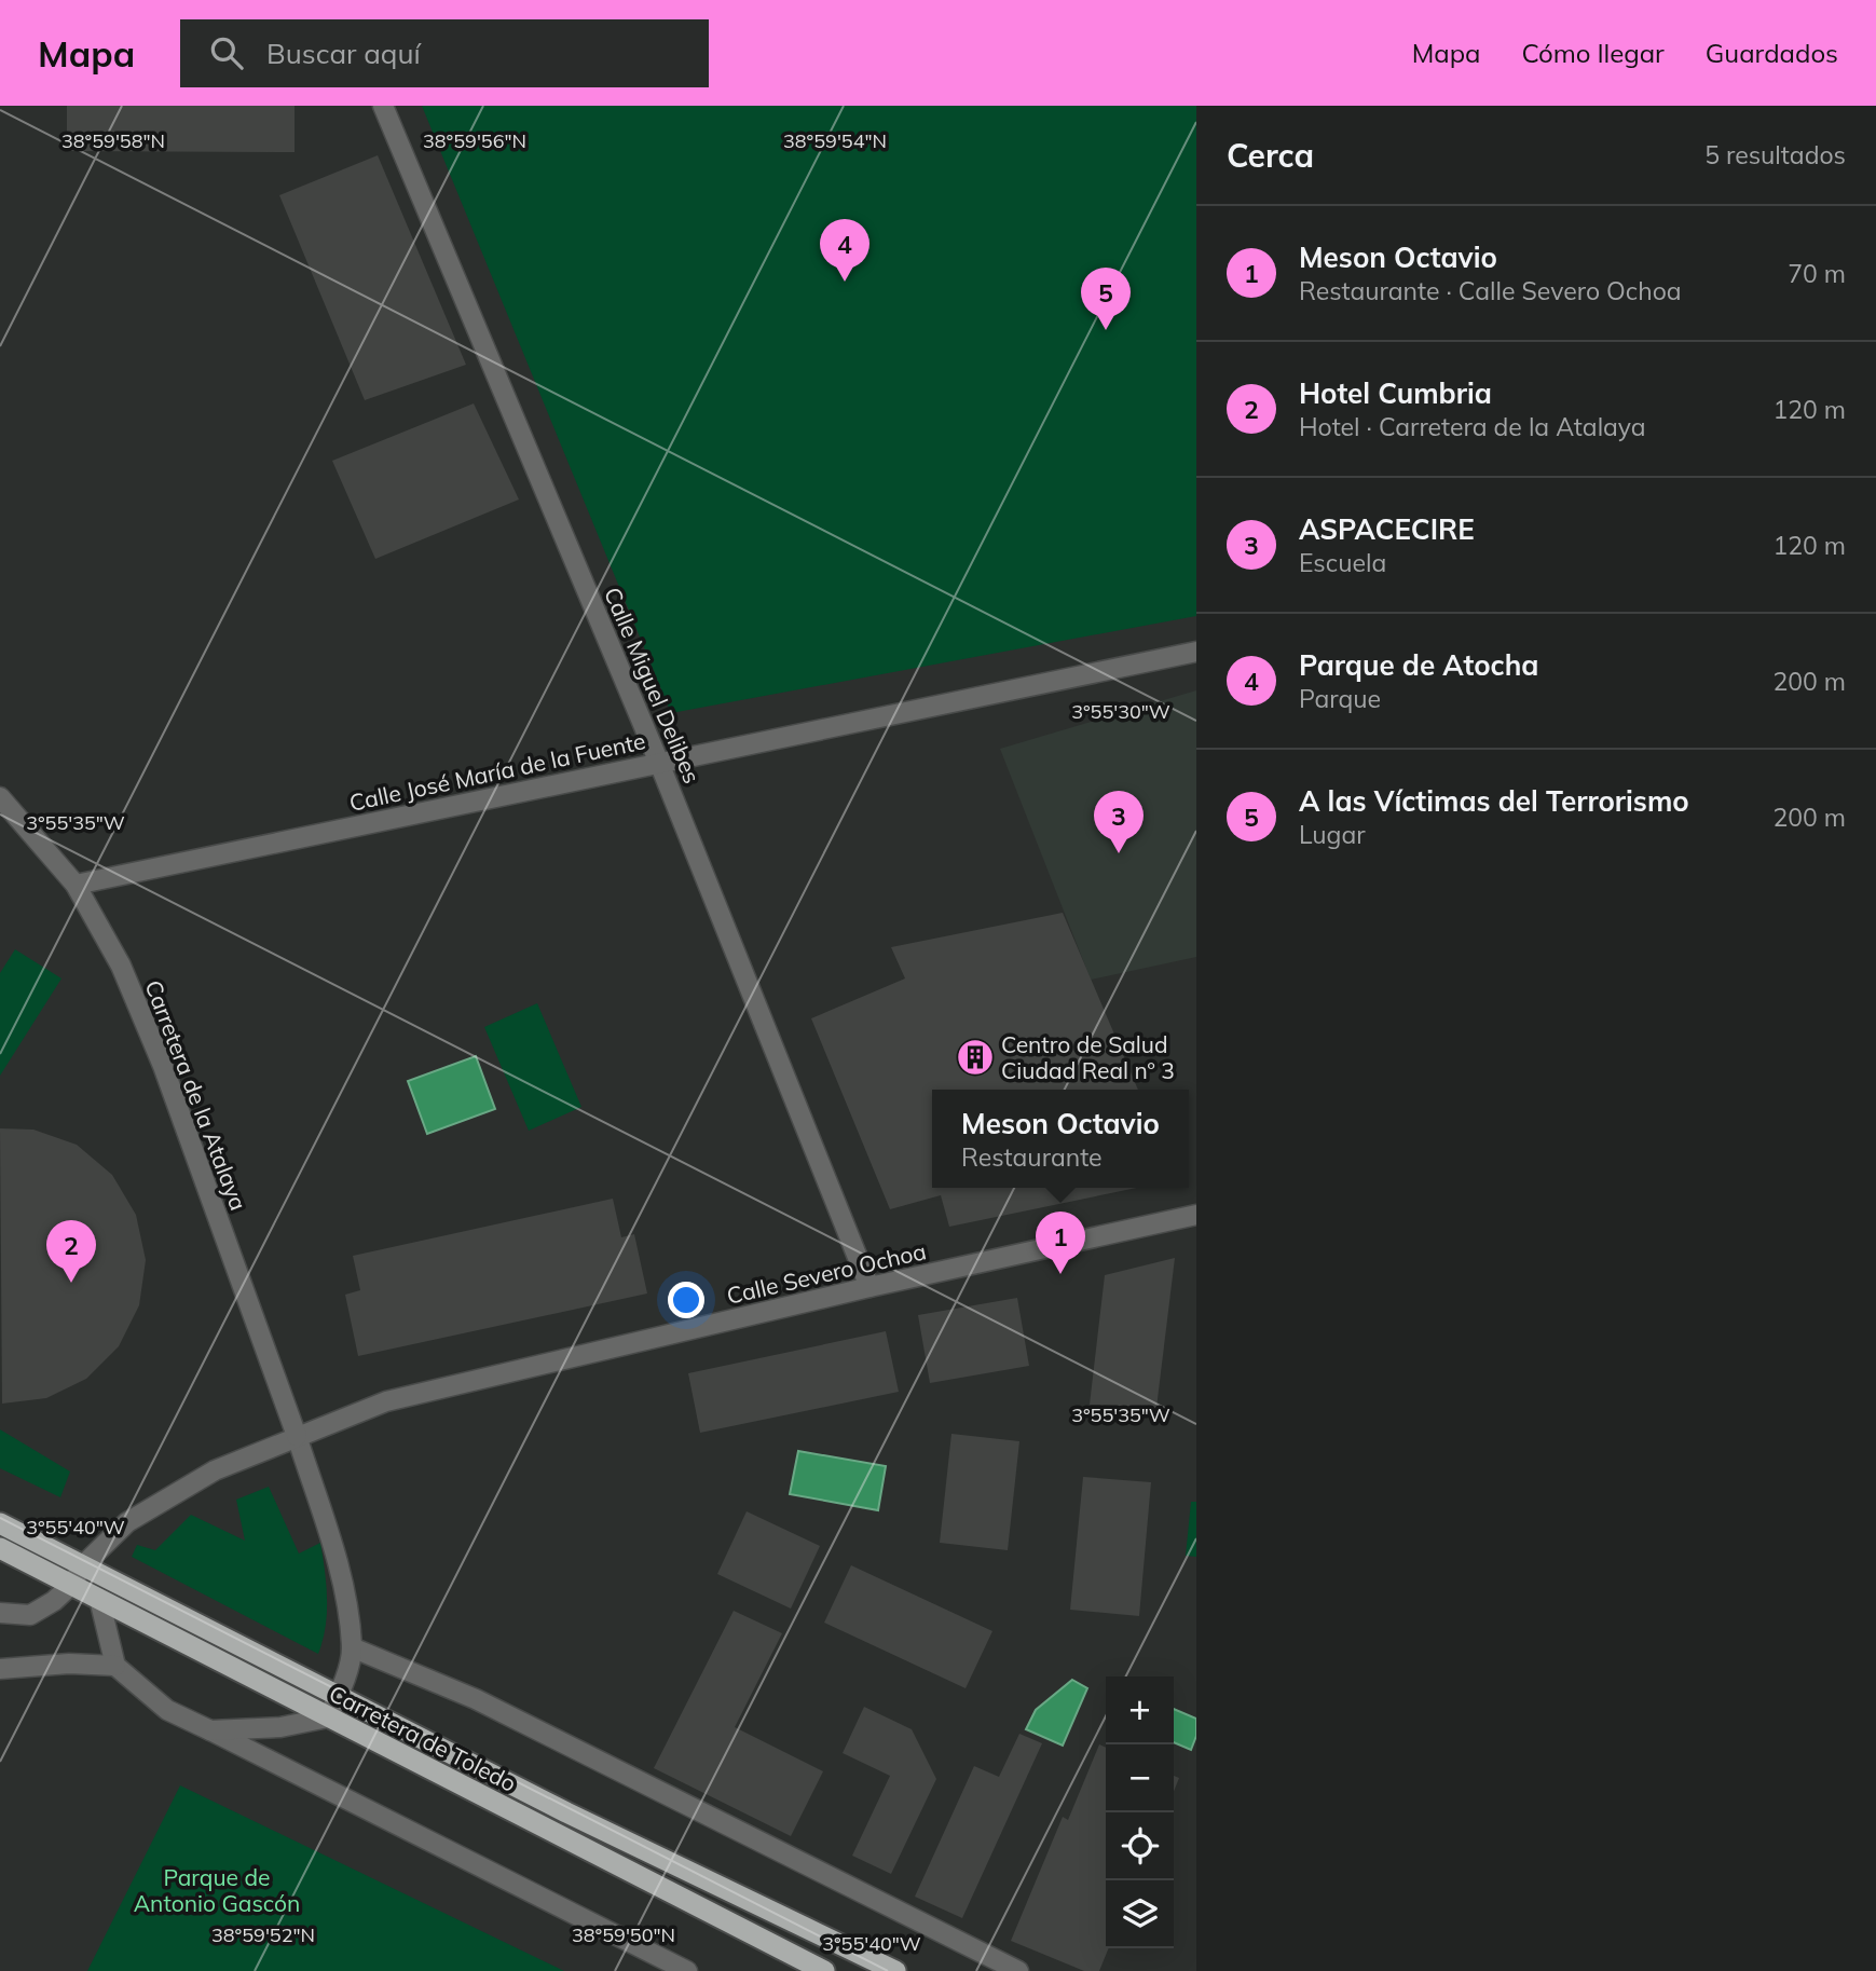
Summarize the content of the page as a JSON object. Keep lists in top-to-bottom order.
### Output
{
  "streets": {
    "highway": ["Carretera de Toledo"],
    "street": [
      "Calle Miguel Delibes",
      "Calle José María de la Fuente",
      "Carretera de la Atalaya",
      "Calle Severo Ochoa"
    ]
  },
  "crossings": [
    ["Calle Miguel Delibes", "Calle José María de la Fuente"],
    ["Calle Miguel Delibes", "Calle Severo Ochoa"],
    ["Calle José María de la Fuente", "Carretera de la Atalaya"],
    ["Carretera de la Atalaya", "Calle Severo Ochoa"],
    ["Calle Severo Ochoa", "Carretera de Toledo"]
  ],
  "parks": ["Parque de Antonio Gascón"],
  "places": {
    "building": ["Centro de Salud Ciudad Real nº 3"]
  },
  "page": {
    "header": "Mapa",
    "search": "Buscar aquí",
    "nav": ["Mapa", "Cómo llegar", "Guardados"],
    "heading": ["Cerca", "5 resultados"],
    "list": [
      {
        "mark": "1",
        "name": "Meson Octavio",
        "note": "Restaurante · Calle Severo Ochoa",
        "value": "70 m"
      },
      {
        "mark": "2",
        "name": "Hotel Cumbria",
        "note": "Hotel · Carretera de la Atalaya",
        "value": "120 m"
      },
      {
        "mark": "3",
        "name": "ASPACECIRE",
        "note": "Escuela",
        "value": "120 m"
      },
      {
        "mark": "4",
        "name": "Parque de Atocha",
        "note": "Parque",
        "value": "200 m"
      },
      {
        "mark": "5",
        "name": "A las Víctimas del Terrorismo",
        "note": "Lugar",
        "value": "200 m"
      }
    ],
    "pins": [
      "4",
      "5",
      "3",
      "1",
      "2"
    ],
    "popup": ["Meson Octavio", "Restaurante"],
    "map_buttons": ["+", "−"]
  },
  "coordinates": [
    "38°59'58\"N",
    "38°59'56\"N",
    "38°59'54\"N",
    "3°55'30\"W",
    "3°55'35\"W",
    "3°55'40\"W",
    "38°59'52\"N",
    "38°59'50\"N"
  ]
}
